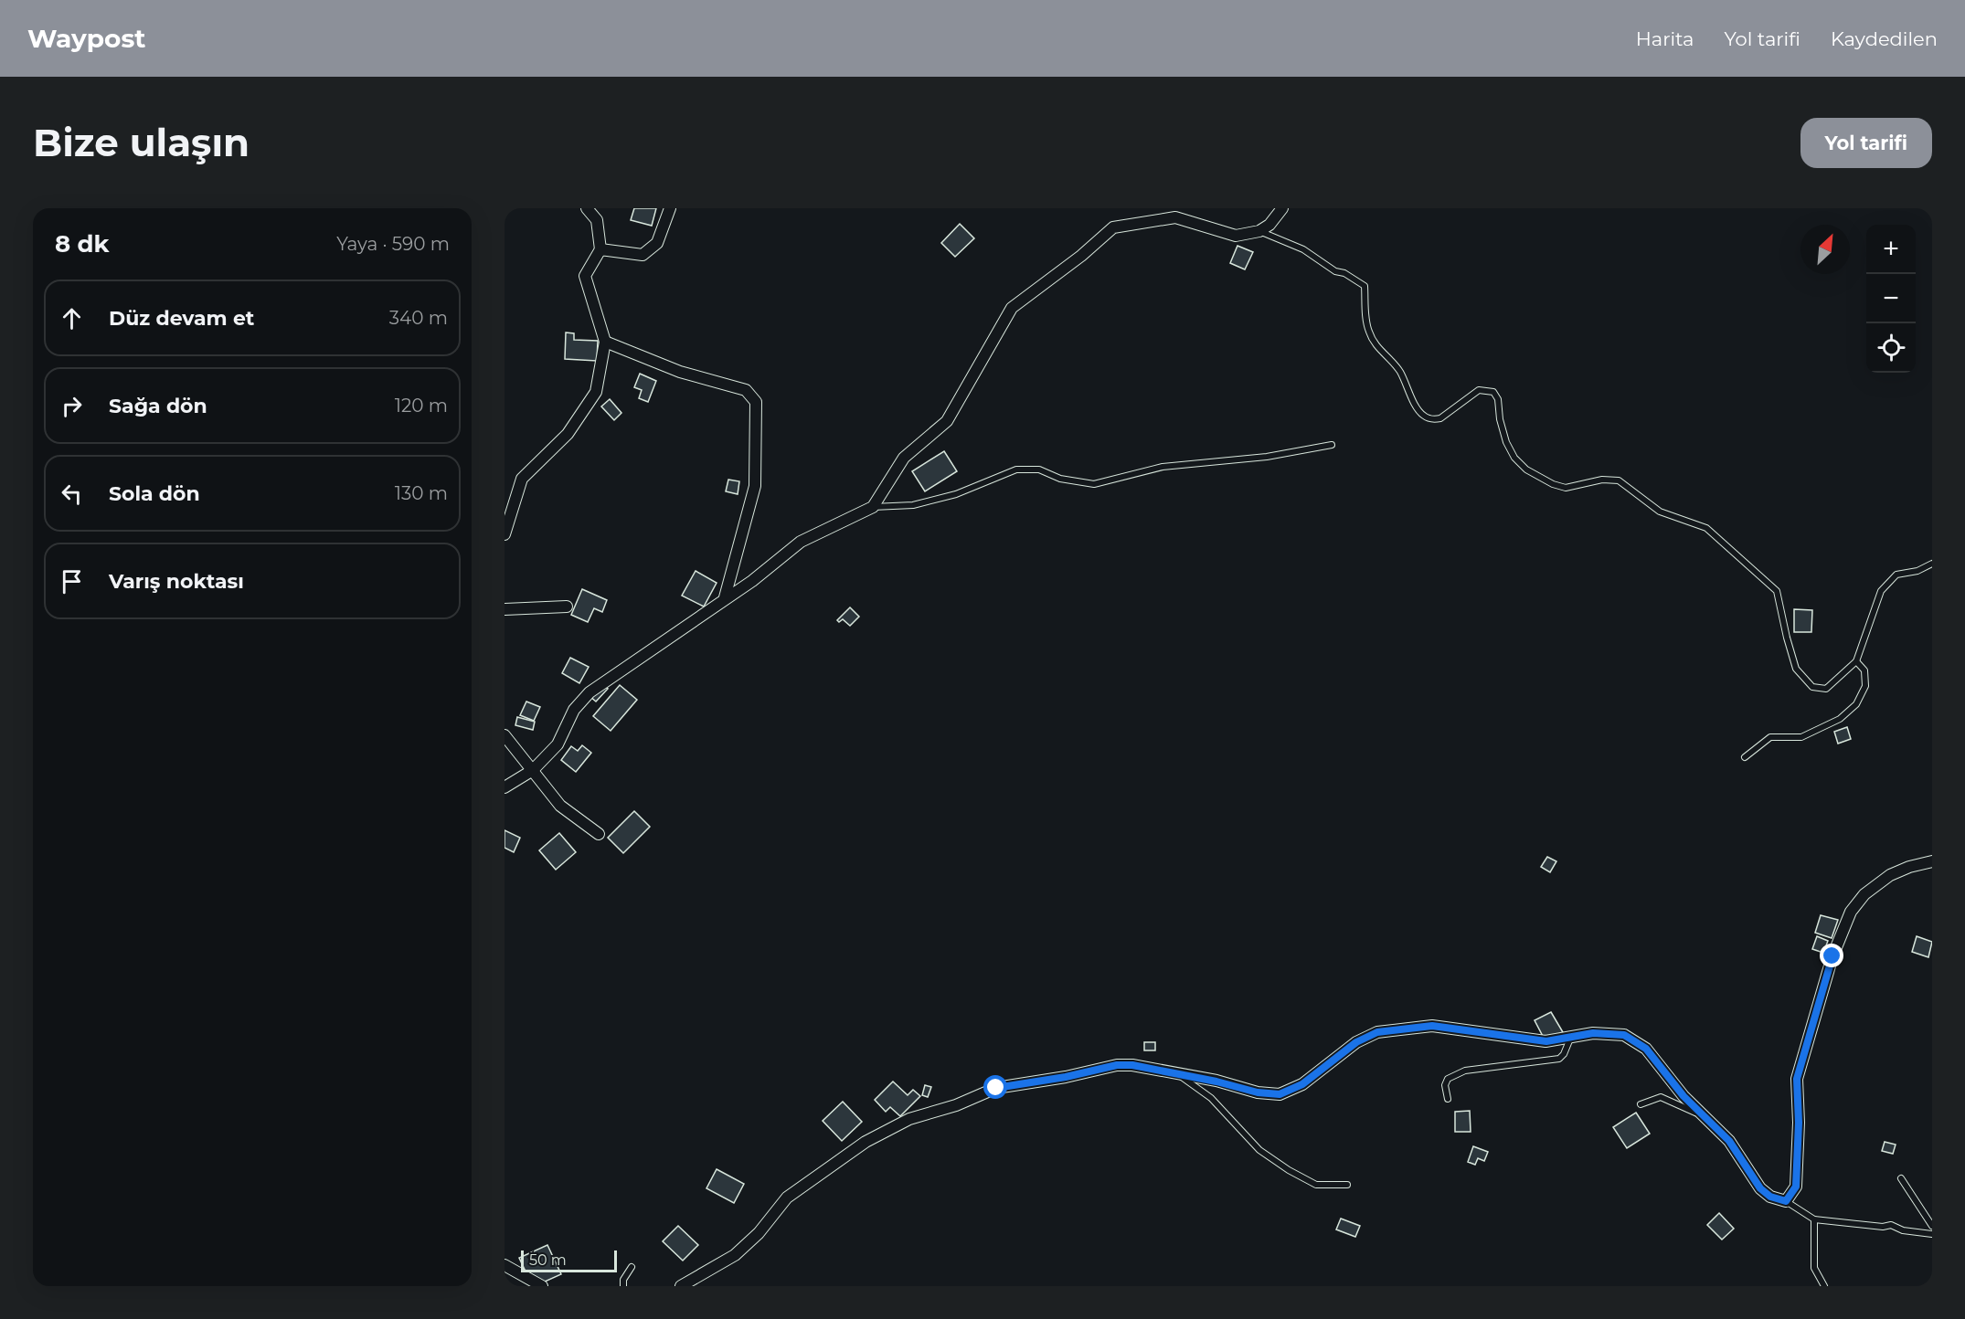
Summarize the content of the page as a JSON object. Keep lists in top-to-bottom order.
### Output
{
  "scale_bar": "50 m",
  "north": "top right",
  "page": {
    "header": "Waypost",
    "nav": ["Harita", "Yol tarifi", "Kaydedilen"],
    "buttons": "Yol tarifi",
    "title": "Bize ulaşın",
    "heading": ["8 dk", "Yaya · 590 m"],
    "map_buttons": ["+", "−"],
    "list": [
      ["Düz devam et", "340 m"],
      ["Sağa dön", "120 m"],
      ["Sola dön", "130 m"],
      "Varış noktası"
    ],
    "scale": "50 m"
  }
}
